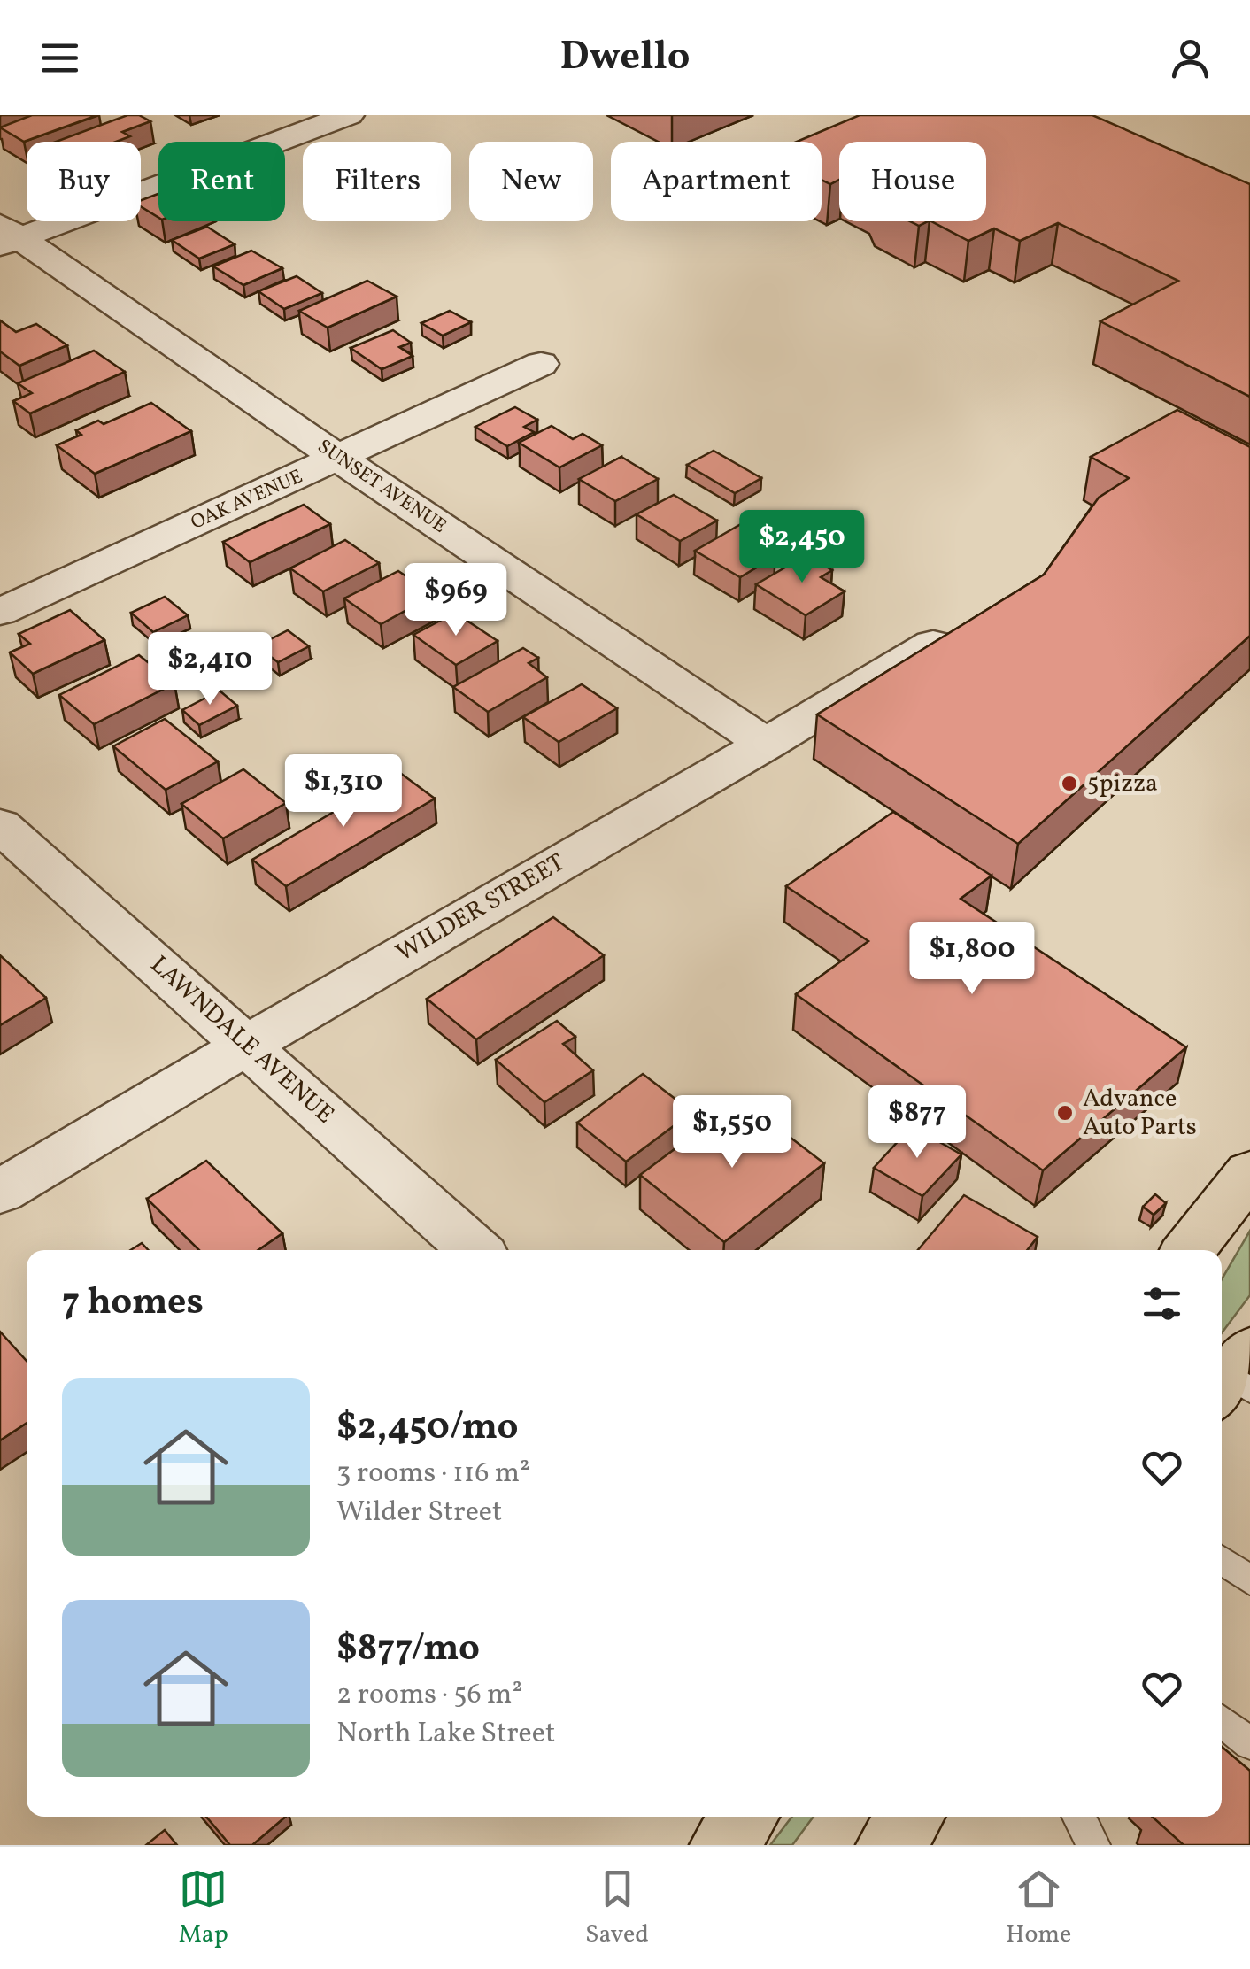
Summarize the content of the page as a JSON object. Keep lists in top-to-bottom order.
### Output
{
  "streets": {
    "street": [
      "SUNSET AVENUE",
      "OAK AVENUE",
      "WILDER STREET",
      "LAWNDALE AVENUE"
    ]
  },
  "crossings": [
    ["SUNSET AVENUE", "OAK AVENUE"],
    ["SUNSET AVENUE", "WILDER STREET"],
    ["WILDER STREET", "LAWNDALE AVENUE"]
  ],
  "places": ["5pizza", "Advance Auto Parts"],
  "page": {
    "header": "Dwello",
    "chip": [
      "Buy",
      "Rent",
      "Filters",
      "New",
      "Apartment",
      "House"
    ],
    "price": [
      "$2,450",
      "$969",
      "$2,410",
      "$1,310",
      "$1,800",
      "$877",
      "$1,550"
    ],
    "heading": "7 homes",
    "list": [
      {
        "name": "$2,450/mo",
        "note": "3 rooms · 116 m² · Wilder Street"
      },
      {
        "name": "$877/mo",
        "note": "2 rooms · 56 m² · North Lake Street"
      }
    ],
    "tabs": ["Map", "Saved", "Home"]
  }
}
